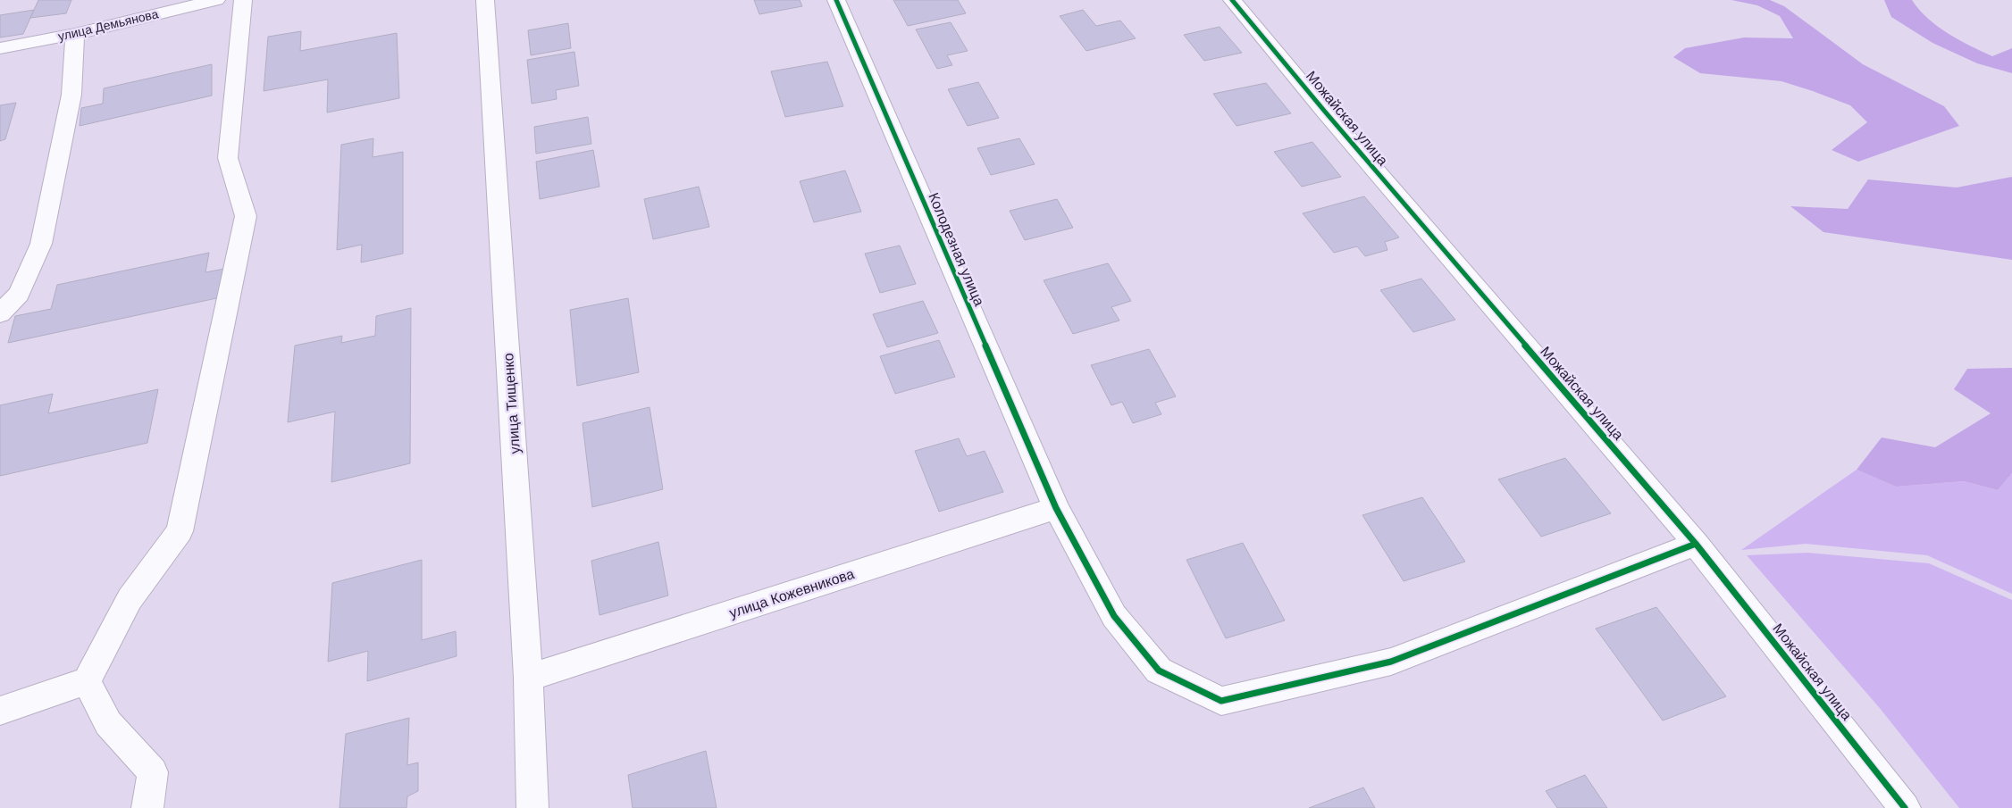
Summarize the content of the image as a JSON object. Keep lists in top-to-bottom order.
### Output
{
  "streets": {
    "street": [
      "улица Демьянова",
      "Можайская улица",
      "Колодезная улица",
      "улица Тищенко",
      "улица Кожевникова"
    ]
  },
  "crossings": [
    ["Можайская улица", "Колодезная улица"],
    ["Колодезная улица", "улица Кожевникова"],
    ["улица Тищенко", "улица Кожевникова"]
  ]
}
